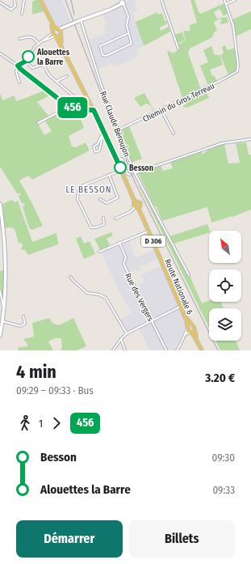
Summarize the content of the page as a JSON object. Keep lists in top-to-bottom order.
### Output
{
  "streets": {
    "main road": ["D 306", "Route Nationale 6"],
    "street": ["Chemin du Gros Terreau", "Rue Claude Béroujon", "Rue des Vergers"]
  },
  "crossings": [
    ["Chemin du Gros Terreau", "Rue Claude Béroujon"],
    ["D 306", "Route Nationale 6"]
  ],
  "districts": ["LE BESSON"],
  "places": ["Alouettes la Barre", "Besson"],
  "lines": ["bus line 456"],
  "north": "top left",
  "page": {
    "on_map": "456",
    "heading": ["4 min", "09:29 – 09:33 · Bus", "3.20 €"],
    "legs": ["1", "456"],
    "list": [
      {
        "name": "Besson",
        "value": "09:30"
      },
      {
        "name": "Alouettes la Barre",
        "value": "09:33"
      }
    ],
    "buttons": ["Démarrer", "Billets"]
  }
}
